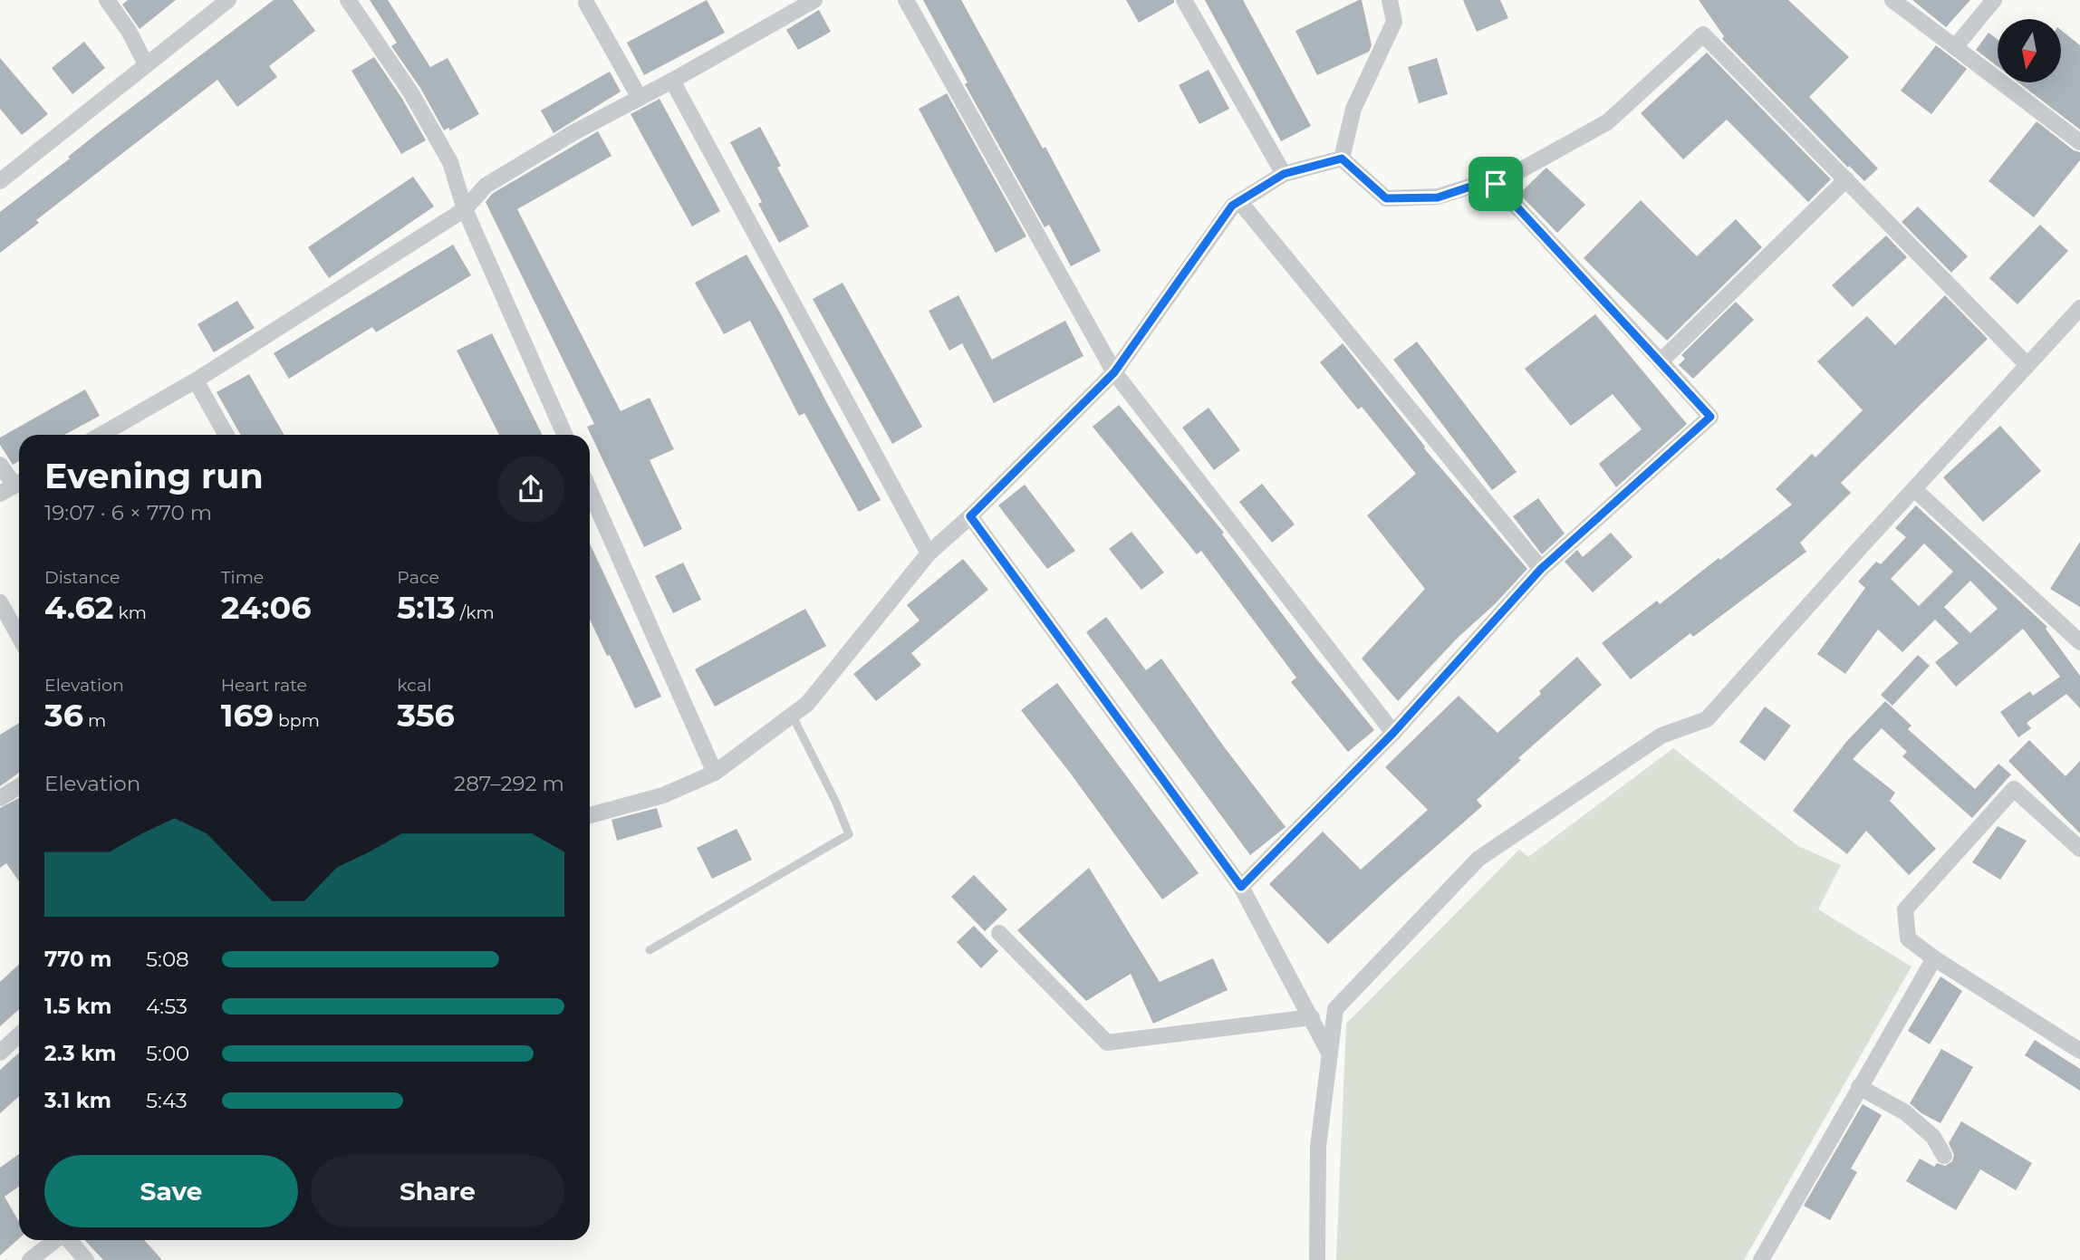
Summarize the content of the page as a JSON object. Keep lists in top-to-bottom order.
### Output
{
  "north": "bottom",
  "page": {
    "heading": ["Evening run", "19:07 · 6 × 770 m"],
    "stats": [
      ["Distance", "4.62 km"],
      ["Time", "24:06"],
      ["Pace", "5:13 /km"],
      ["Elevation", "36 m"],
      ["Heart rate", "169 bpm"],
      ["kcal", "356"]
    ],
    "chart": ["Elevation", "287–292 m"],
    "list": [
      {
        "name": "770 m",
        "note": "5:08"
      },
      {
        "name": "1.5 km",
        "note": "4:53"
      },
      {
        "name": "2.3 km",
        "note": "5:00"
      },
      {
        "name": "3.1 km",
        "note": "5:43"
      }
    ],
    "buttons": ["Save", "Share"]
  }
}
